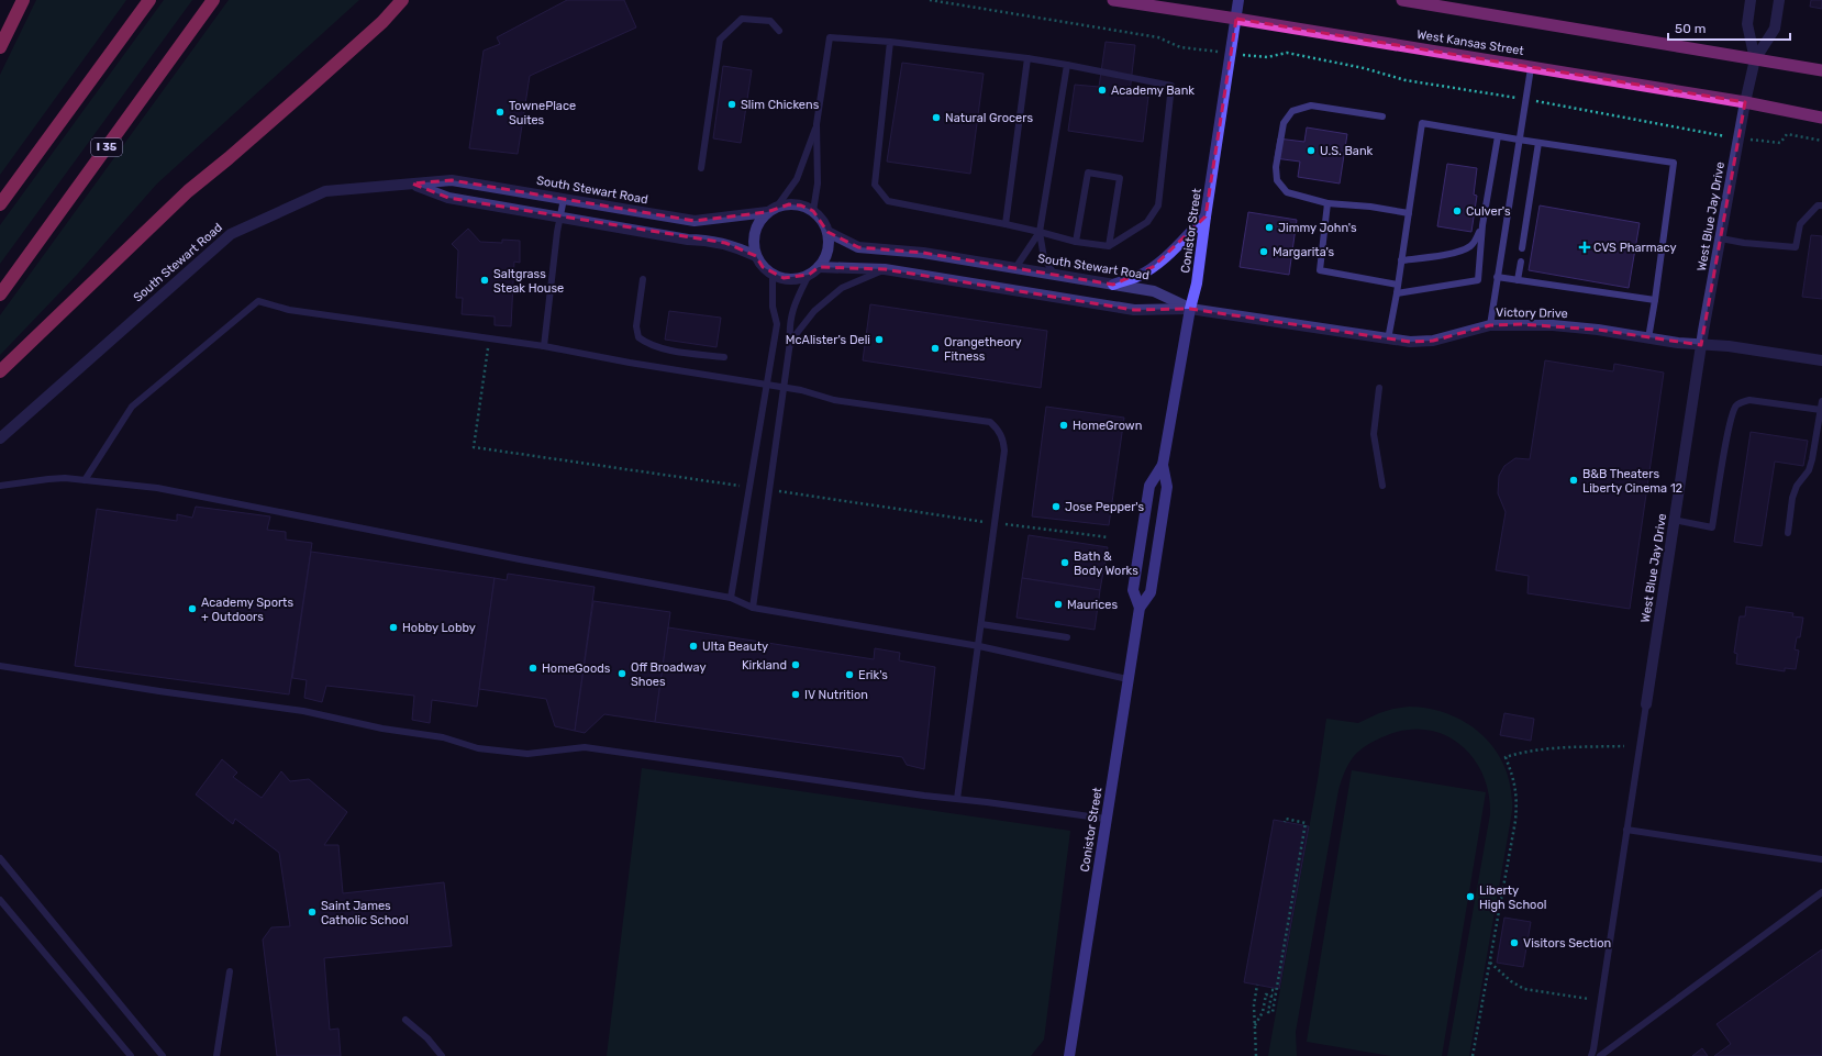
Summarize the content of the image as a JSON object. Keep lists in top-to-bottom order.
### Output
{
  "streets": {
    "highway": ["West Kansas Street", "I 35"],
    "main road": ["Conistor Street"],
    "street": ["South Stewart Road", "West Blue Jay Drive", "Victory Drive"]
  },
  "crossings": [
    ["West Kansas Street", "West Blue Jay Drive"],
    ["West Kansas Street", "Conistor Street"],
    ["South Stewart Road", "Conistor Street"],
    ["South Stewart Road", "Victory Drive"],
    ["West Blue Jay Drive", "Victory Drive"],
    ["Conistor Street", "Victory Drive"]
  ],
  "places": {
    "other": [
      "Academy Bank",
      "Slim Chickens",
      "TownePlace Suites",
      "Natural Grocers",
      "U.S. Bank",
      "Culver's",
      "Jimmy John's",
      "Margarita's",
      "Saltgrass Steak House",
      "McAlister's Deli",
      "Orangetheory Fitness",
      "HomeGrown",
      "B&B Theaters Liberty Cinema 12",
      "Jose Pepper's",
      "Bath & Body Works",
      "Maurices",
      "Academy Sports + Outdoors",
      "Hobby Lobby",
      "Ulta Beauty",
      "Kirkland",
      "HomeGoods",
      "Off Broadway Shoes",
      "Erik's",
      "IV Nutrition",
      "Liberty High School",
      "Saint James Catholic School",
      "Visitors Section"
    ],
    "health": ["CVS Pharmacy"]
  },
  "scale_bar": "50 m"
}
